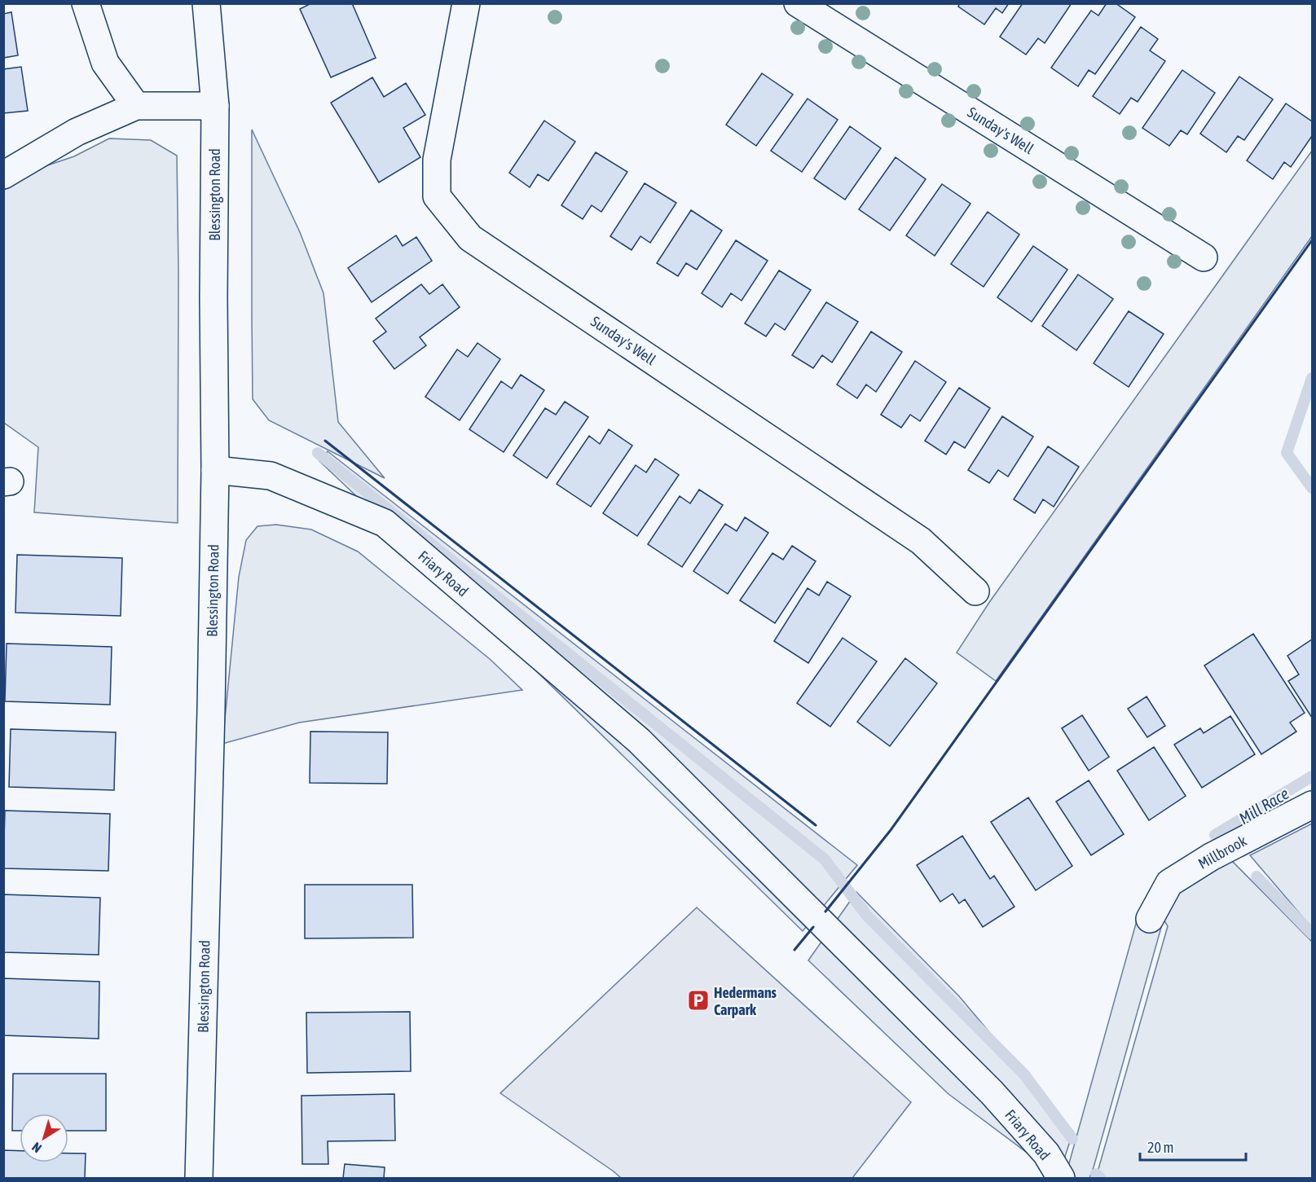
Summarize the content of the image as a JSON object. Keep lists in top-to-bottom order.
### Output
{
  "streets": {
    "street": [
      "Sunday's Well",
      "Blessington Road",
      "Friary Road",
      "Millbrook"
    ]
  },
  "crossings": [
    ["Blessington Road", "Friary Road"]
  ],
  "water": ["Mill Race"],
  "places": {
    "parking": ["Hedermans Carpark"]
  },
  "scale_bar": "20 m",
  "north": "bottom left"
}
